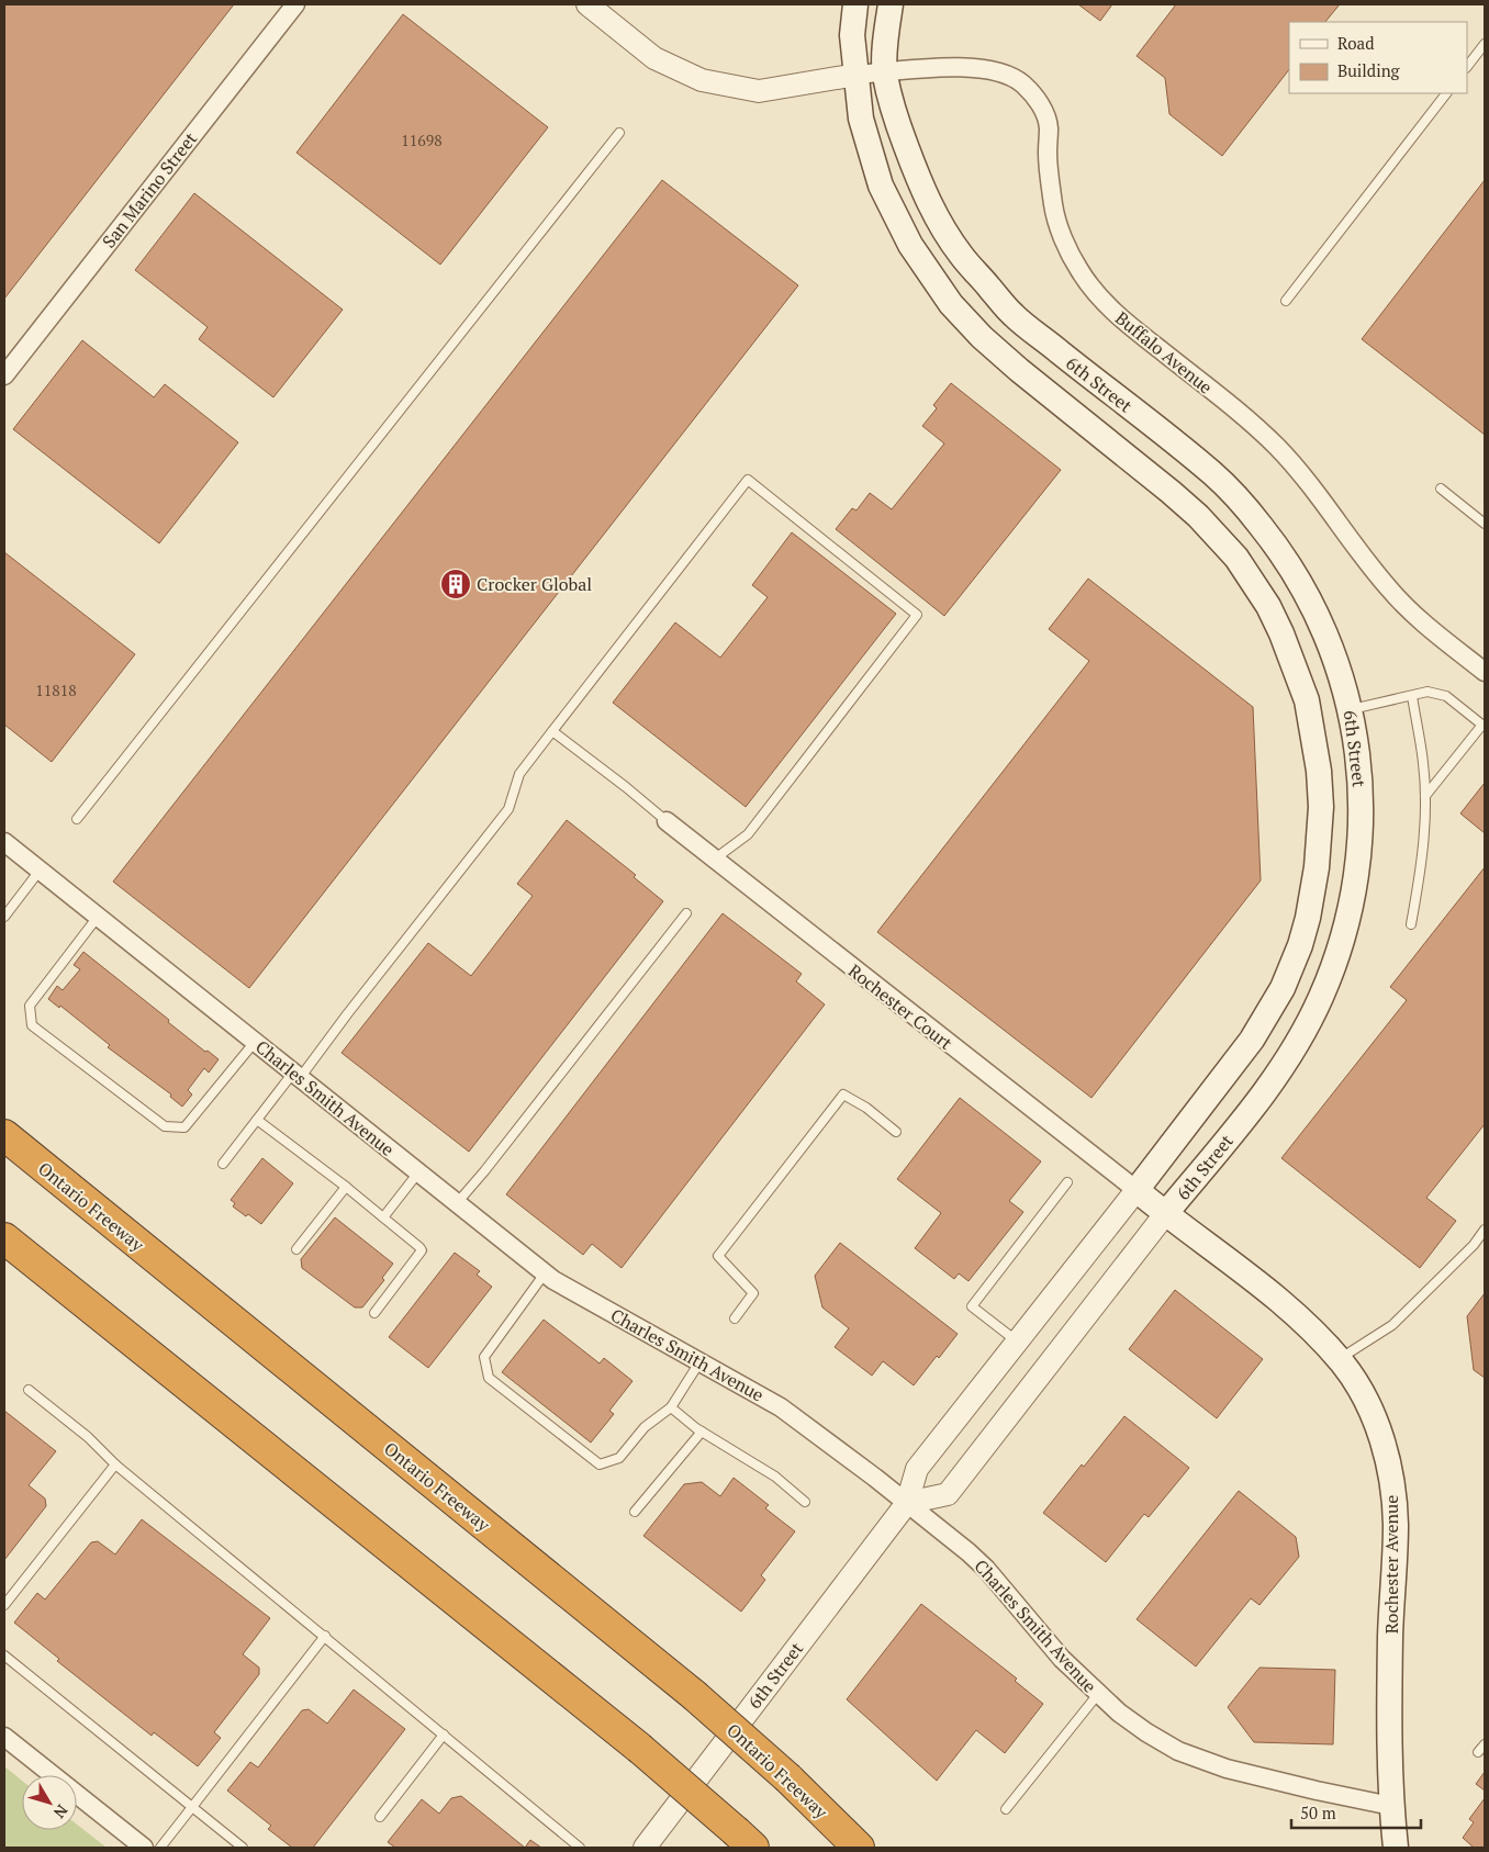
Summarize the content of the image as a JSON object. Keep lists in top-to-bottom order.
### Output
{
  "streets": {
    "highway": ["Ontario Freeway"],
    "main road": ["6th Street", "Rochester Avenue"],
    "street": [
      "San Marino Street",
      "Buffalo Avenue",
      "Rochester Court",
      "Charles Smith Avenue"
    ]
  },
  "crossings": [
    ["Buffalo Avenue", "6th Street"],
    ["6th Street", "Rochester Court"],
    ["6th Street", "Charles Smith Avenue"],
    ["6th Street", "Rochester Avenue"],
    ["Rochester Court", "Rochester Avenue"],
    ["Charles Smith Avenue", "Rochester Avenue"]
  ],
  "places": {
    "building": ["Crocker Global"]
  },
  "house_numbers": ["11698", "11818"],
  "legend": ["Road", "Building"],
  "scale_bar": "50 m",
  "north": "bottom right"
}
